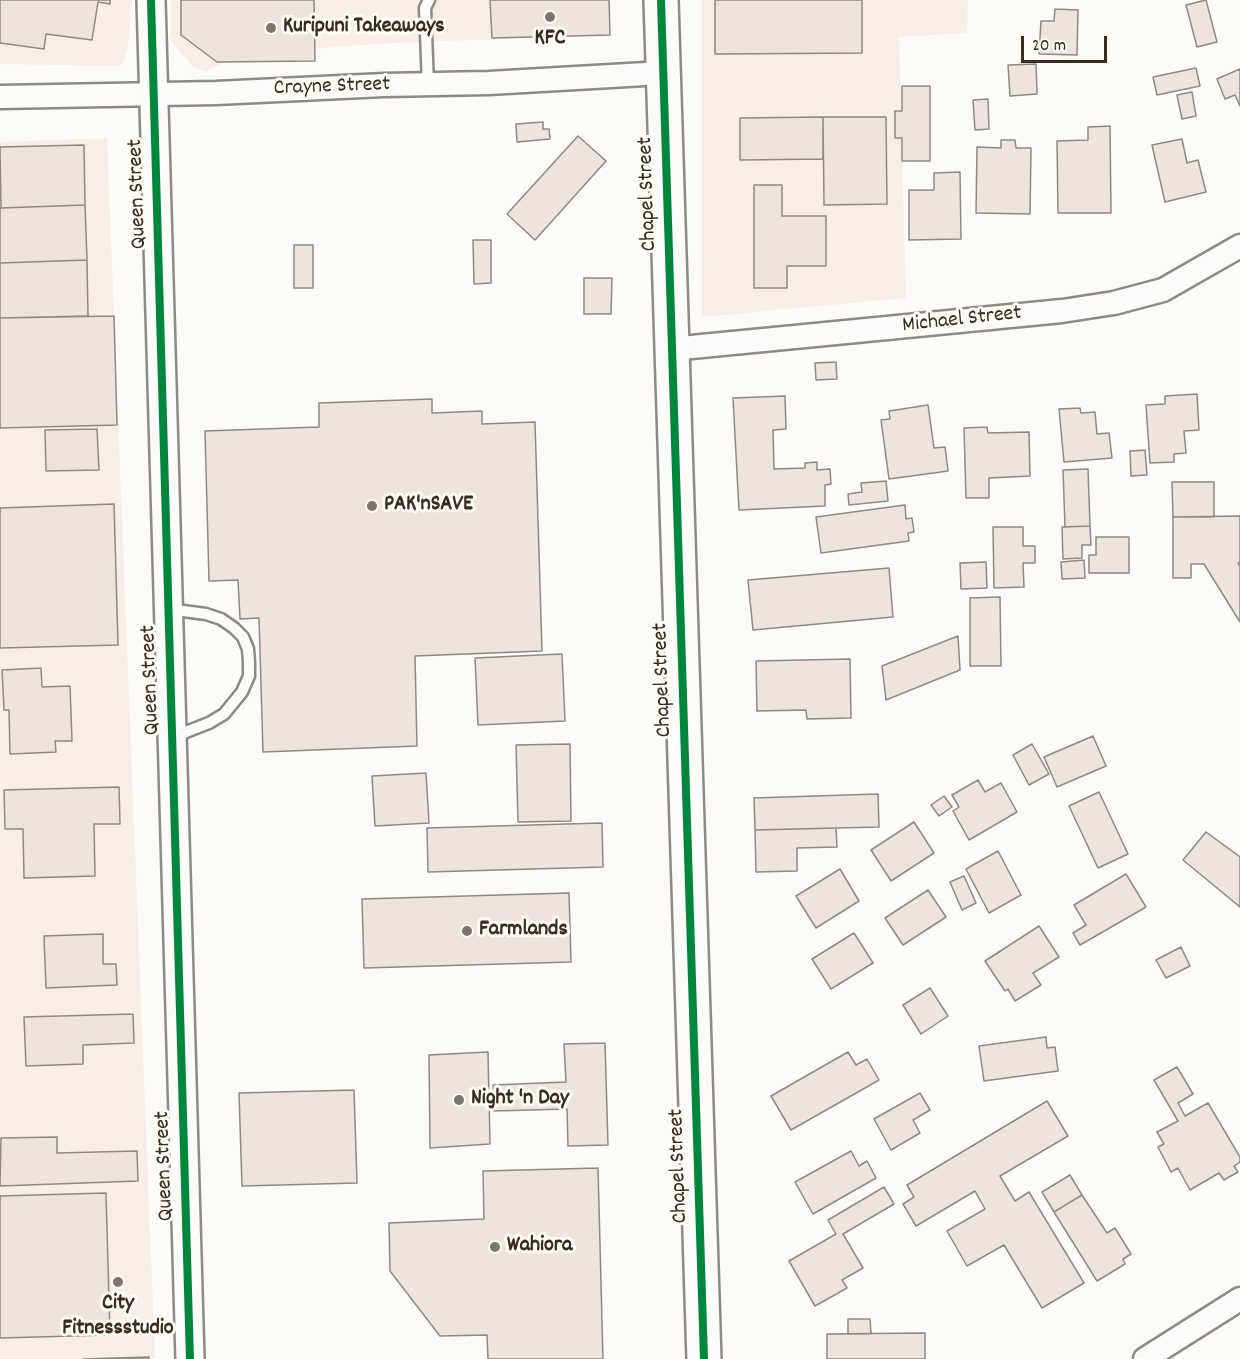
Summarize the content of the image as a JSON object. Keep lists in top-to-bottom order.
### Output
{
  "streets": {
    "highway": ["Chapel Street"],
    "street": ["Crayne Street", "Queen Street", "Michael Street"]
  },
  "crossings": [
    ["Crayne Street", "Queen Street"],
    ["Crayne Street", "Chapel Street"],
    ["Chapel Street", "Michael Street"]
  ],
  "places": [
    "KFC",
    "Kuripuni Takeaways",
    "PAK'nSAVE",
    "Farmlands",
    "Night 'n Day",
    "Wahiora",
    "City Fitnessstudio"
  ],
  "scale_bar": "20 m"
}
